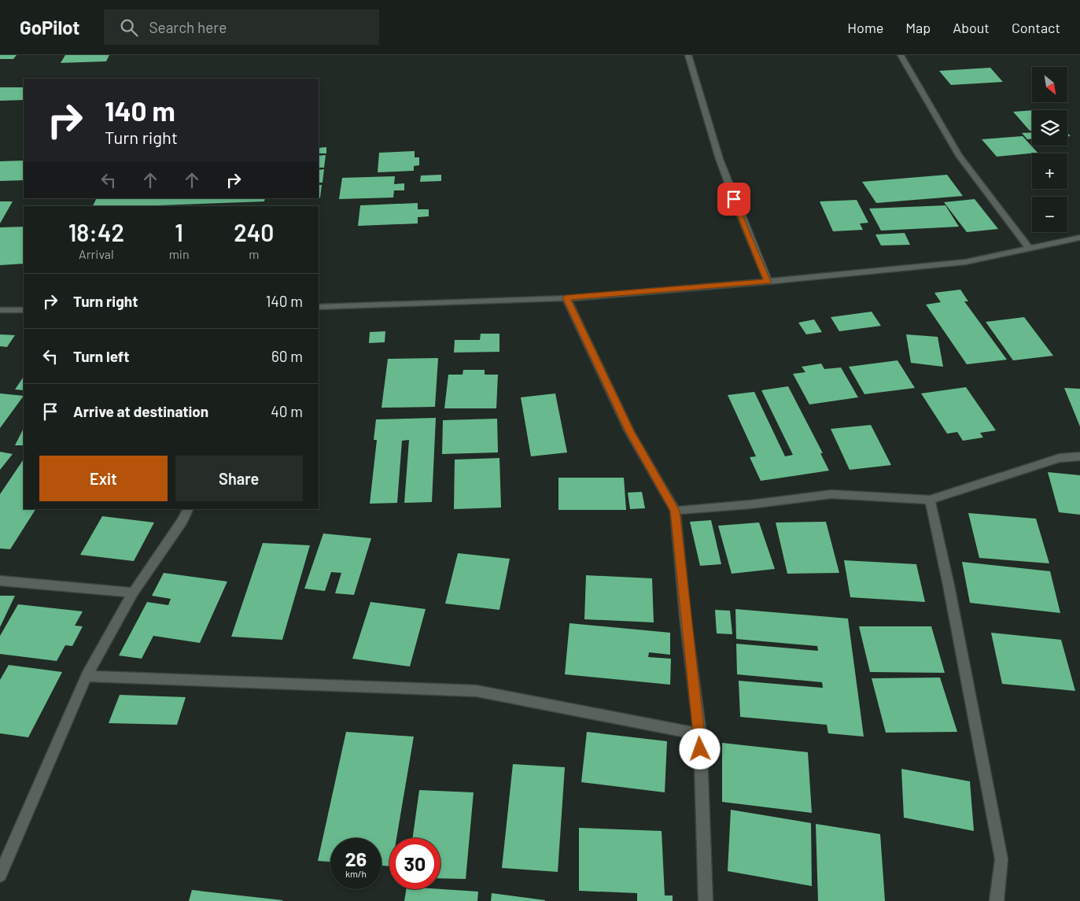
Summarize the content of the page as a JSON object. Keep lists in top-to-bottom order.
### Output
{
  "north": "bottom right",
  "page": {
    "header": "GoPilot",
    "search": "Search here",
    "nav": [
      "Home",
      "Map",
      "About",
      "Contact"
    ],
    "map_buttons": ["+", "−"],
    "turn": ["140 m", "Turn right"],
    "eta": [
      "18:42",
      "Arrival",
      "1",
      "min",
      "240",
      "m"
    ],
    "list": [
      {
        "name": "Turn right",
        "value": "140 m"
      },
      {
        "name": "Turn left",
        "value": "60 m"
      },
      {
        "name": "Arrive at destination",
        "value": "40 m"
      }
    ],
    "buttons": ["Exit", "Share"],
    "speed": "26 km/h",
    "limit": "30"
  }
}
